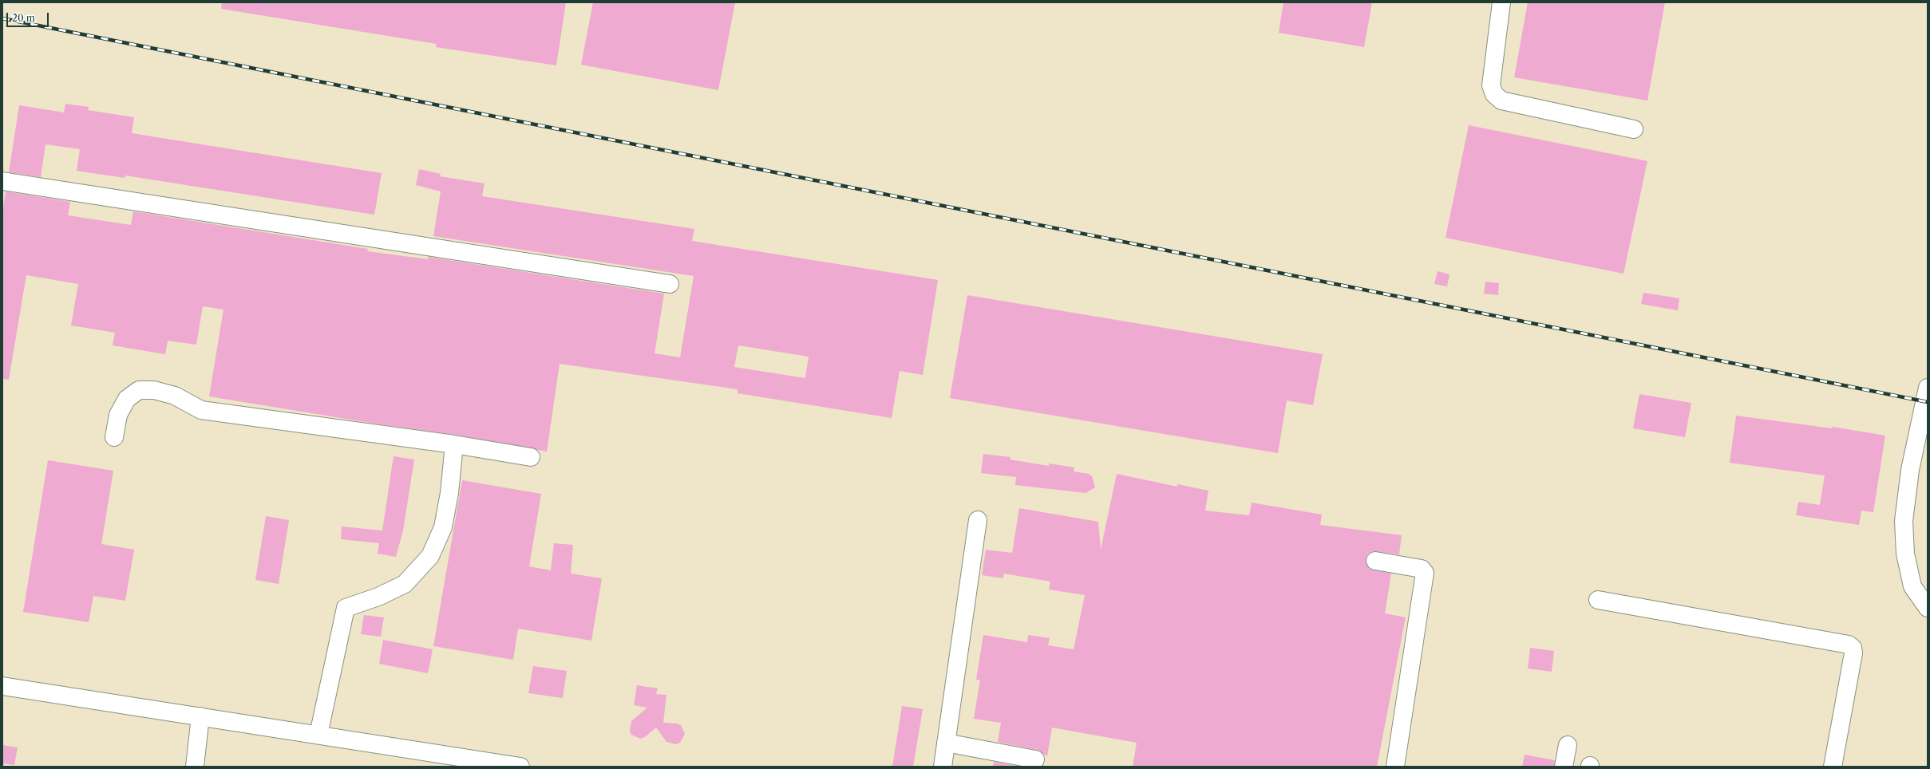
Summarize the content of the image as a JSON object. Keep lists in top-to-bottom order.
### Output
{
  "scale_bar": "20 m"
}
